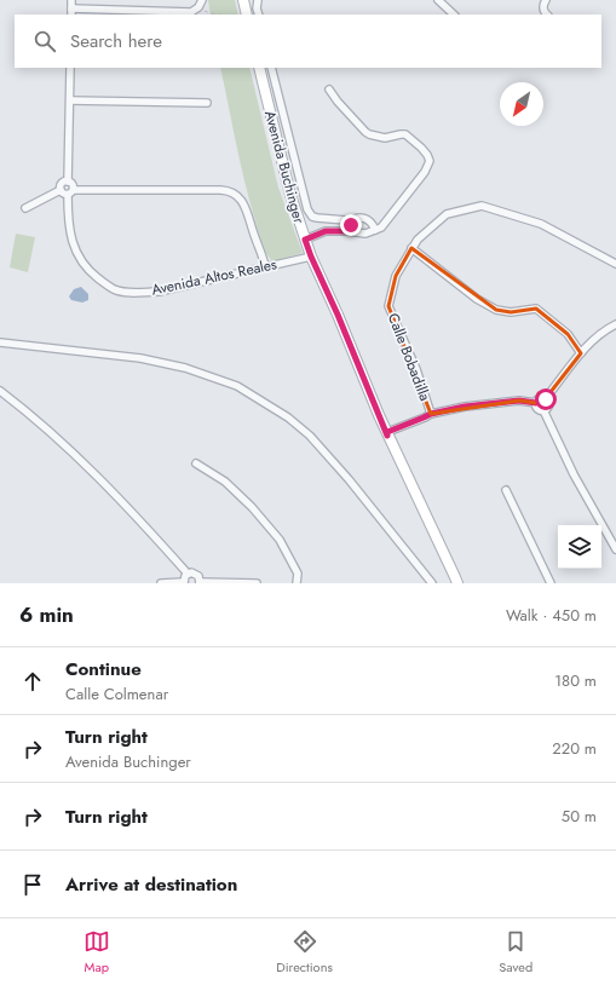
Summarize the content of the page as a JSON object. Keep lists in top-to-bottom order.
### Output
{
  "streets": {
    "street": ["Avenida Buchinger", "Avenida Altos Reales", "Calle Bobadilla"]
  },
  "crossings": [
    ["Avenida Buchinger", "Avenida Altos Reales"]
  ],
  "north": "bottom left",
  "page": {
    "search": "Search here",
    "heading": ["6 min", "Walk · 450 m"],
    "list": [
      ["Continue", "Calle Colmenar", "180 m"],
      ["Turn right", "Avenida Buchinger", "220 m"],
      ["Turn right", "50 m"],
      "Arrive at destination"
    ],
    "nav": ["Map", "Directions", "Saved"]
  }
}
